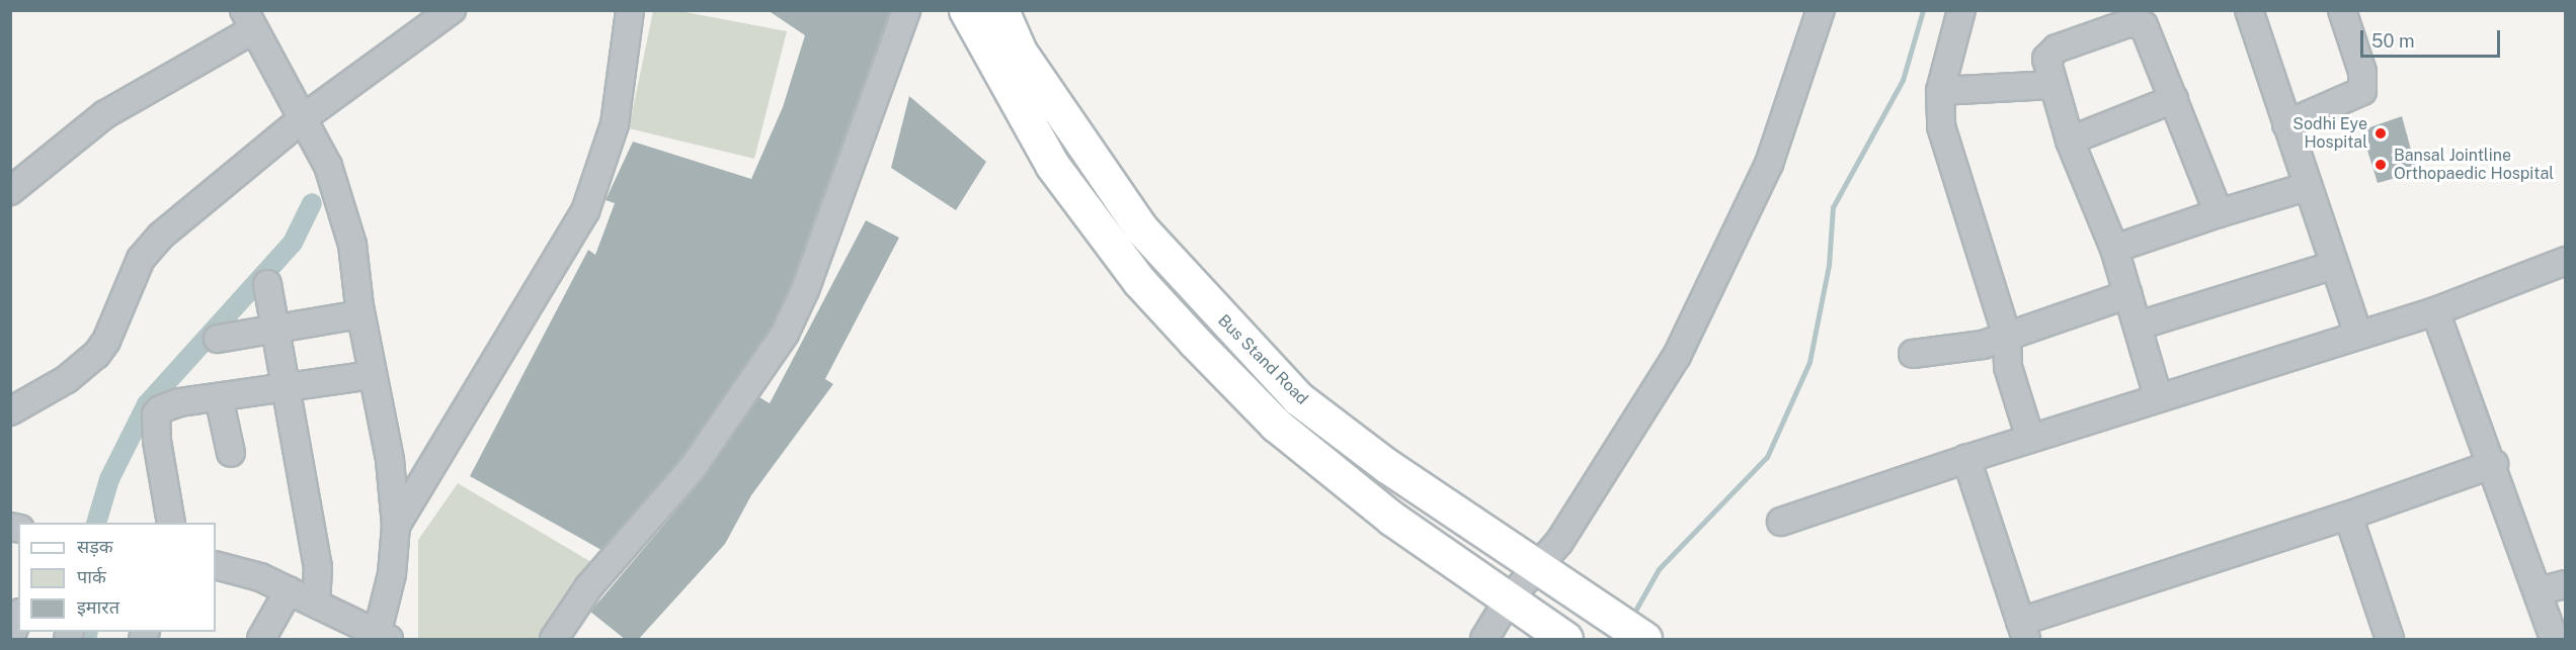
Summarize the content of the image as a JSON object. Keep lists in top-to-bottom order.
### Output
{
  "streets": {
    "main road": ["Bus Stand Road"]
  },
  "places": ["Sodhi Eye Hospital", "Bansal Jointline Orthopaedic Hospital"],
  "legend": ["सड़क", "पार्क", "इमारत"],
  "scale_bar": "50 m"
}
